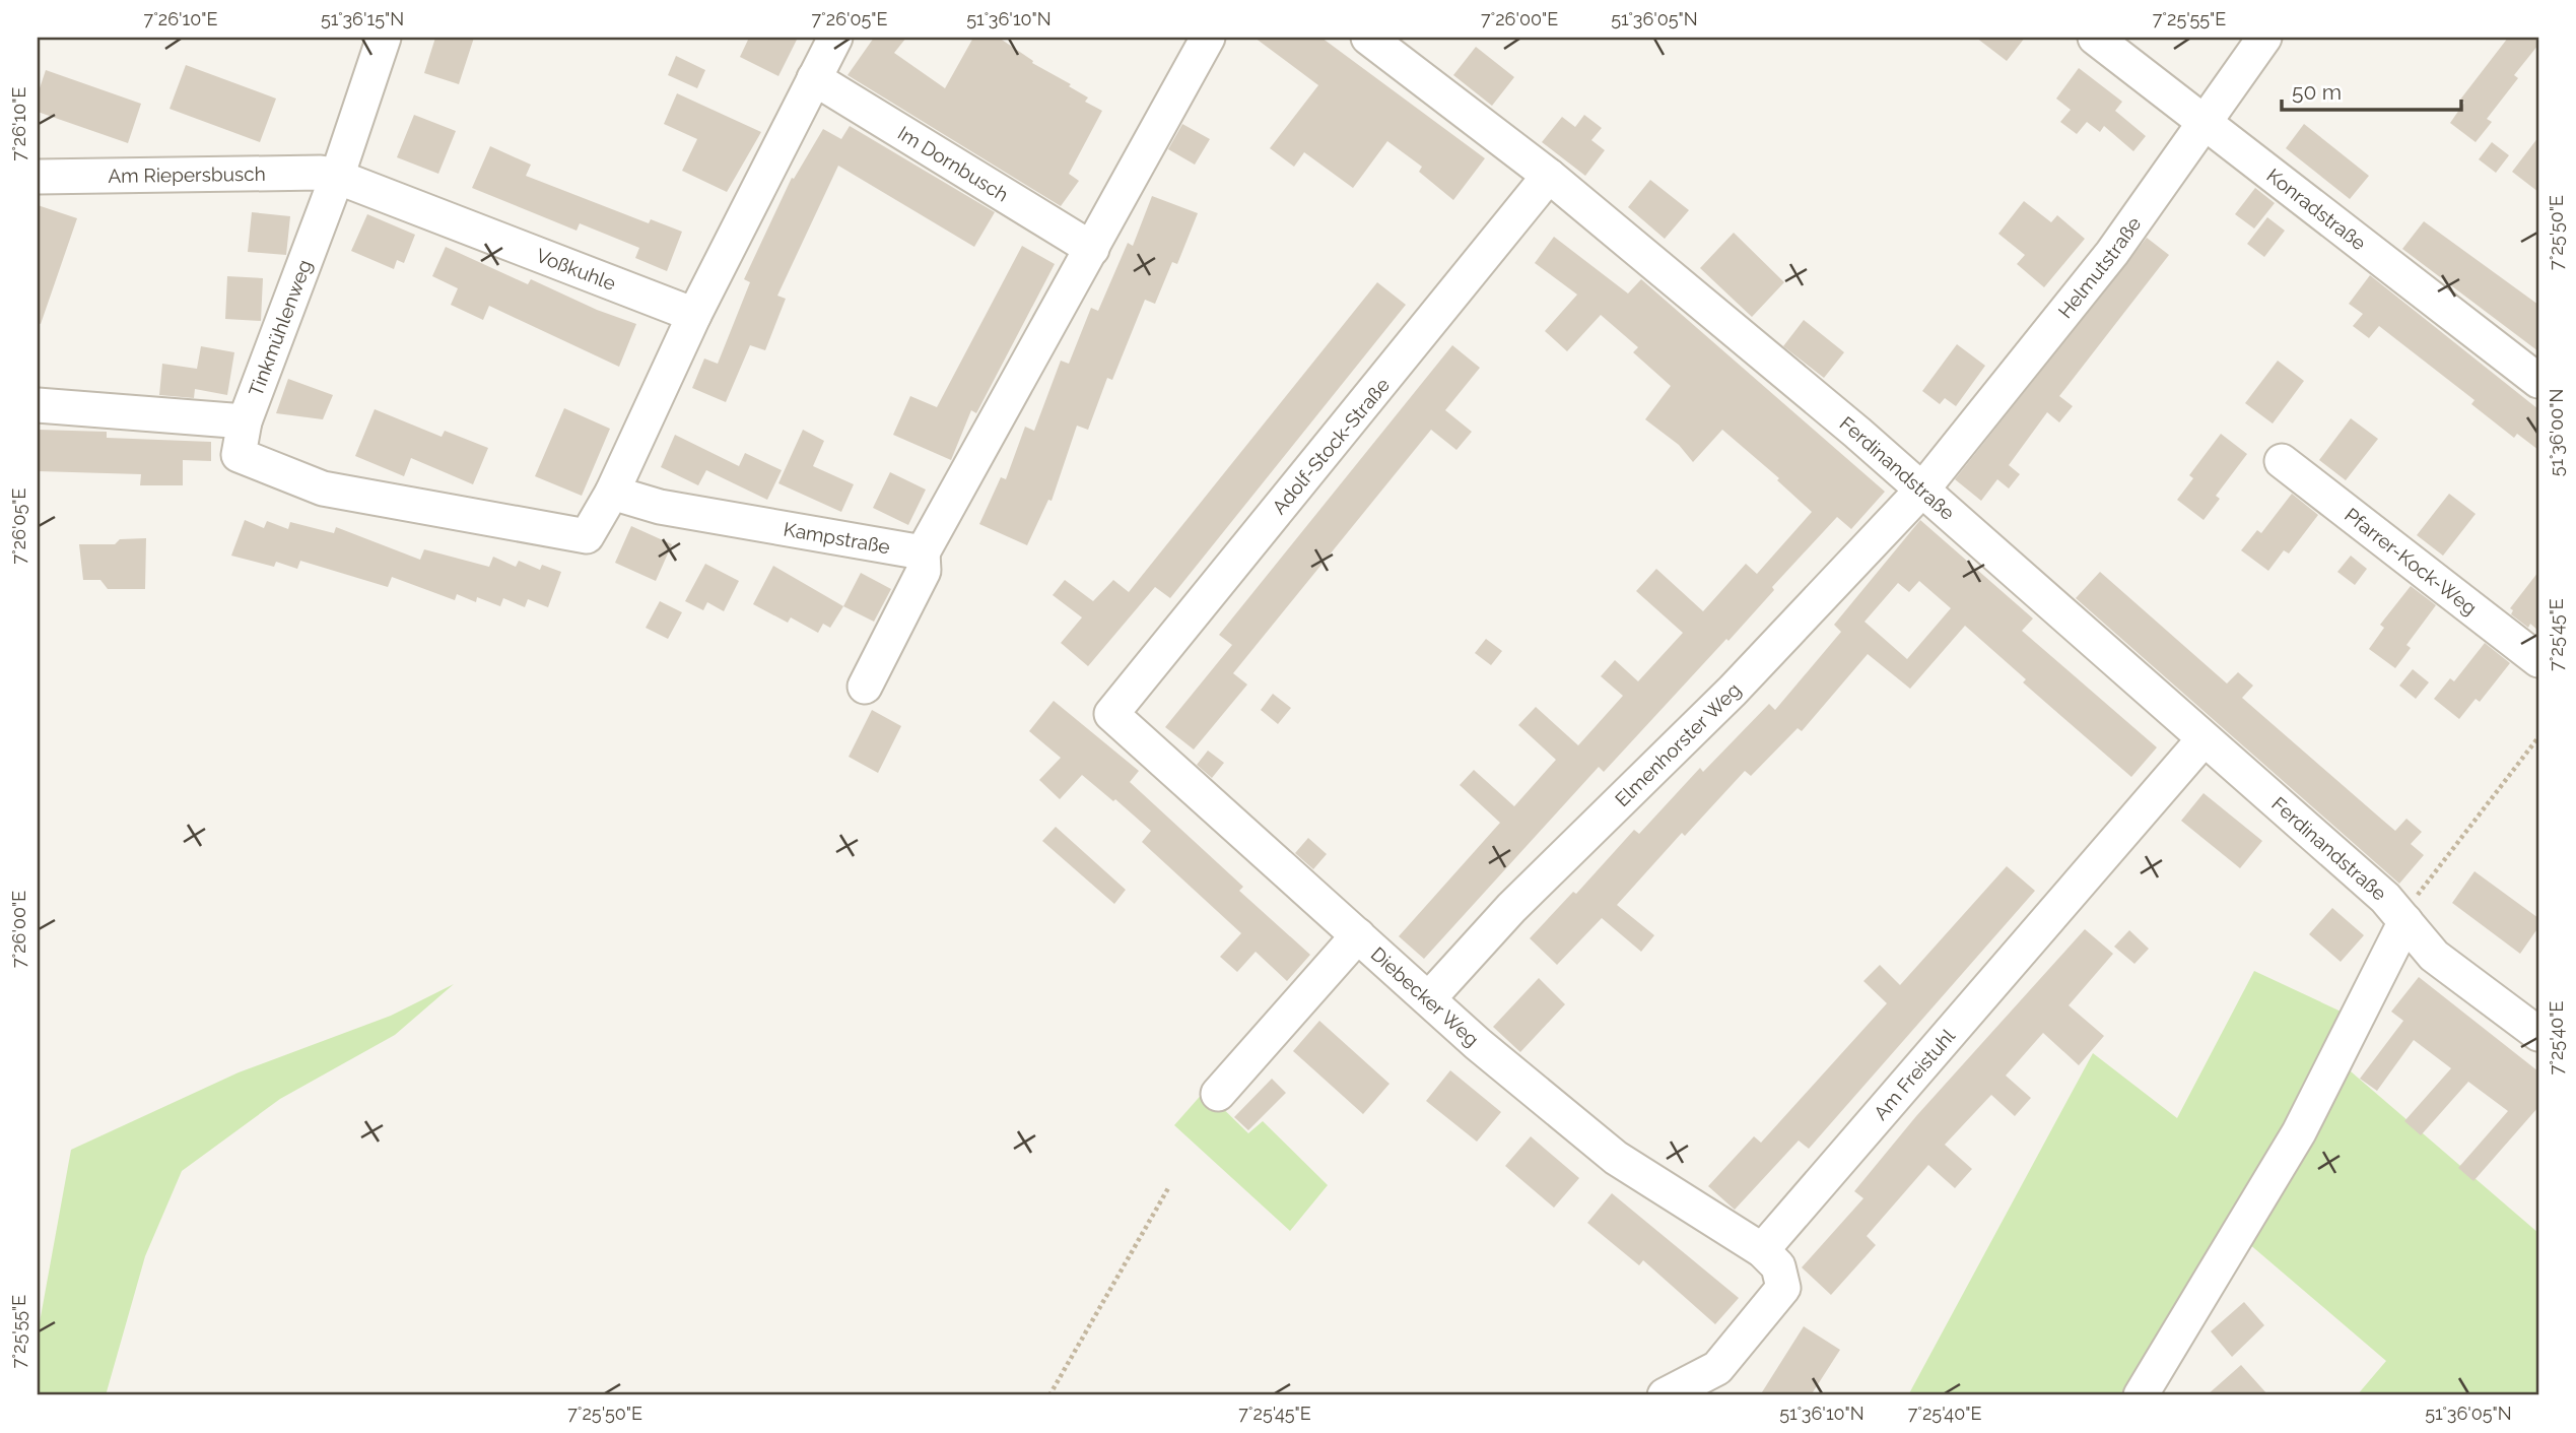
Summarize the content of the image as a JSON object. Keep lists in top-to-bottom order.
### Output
{
  "streets": {
    "street": [
      "Im Dornbusch",
      "Am Riepersbusch",
      "Konradstraße",
      "Helmutstraße",
      "Voßkuhle",
      "Tinkmühlenweg",
      "Adolf-Stock-Straße",
      "Ferdinandstraße",
      "Kampstraße",
      "Pfarrer-Kock-Weg",
      "Elmenhorster Weg",
      "Diebecker Weg",
      "Am Freistuhl"
    ]
  },
  "crossings": [
    ["Am Riepersbusch", "Voßkuhle"],
    ["Am Riepersbusch", "Tinkmühlenweg"],
    ["Konradstraße", "Helmutstraße"],
    ["Helmutstraße", "Ferdinandstraße"],
    ["Helmutstraße", "Elmenhorster Weg"],
    ["Voßkuhle", "Tinkmühlenweg"],
    ["Adolf-Stock-Straße", "Ferdinandstraße"],
    ["Adolf-Stock-Straße", "Diebecker Weg"],
    ["Ferdinandstraße", "Elmenhorster Weg"],
    ["Ferdinandstraße", "Am Freistuhl"],
    ["Elmenhorster Weg", "Diebecker Weg"],
    ["Diebecker Weg", "Am Freistuhl"]
  ],
  "scale_bar": "50 m",
  "coordinates": [
    "7°26'10\"E",
    "51°36'15\"N",
    "7°26'05\"E",
    "51°36'10\"N",
    "7°26'00\"E",
    "51°36'05\"N",
    "7°25'55\"E",
    "7°25'50\"E",
    "51°36'00\"N",
    "7°25'45\"E",
    "7°25'40\"E"
  ]
}
